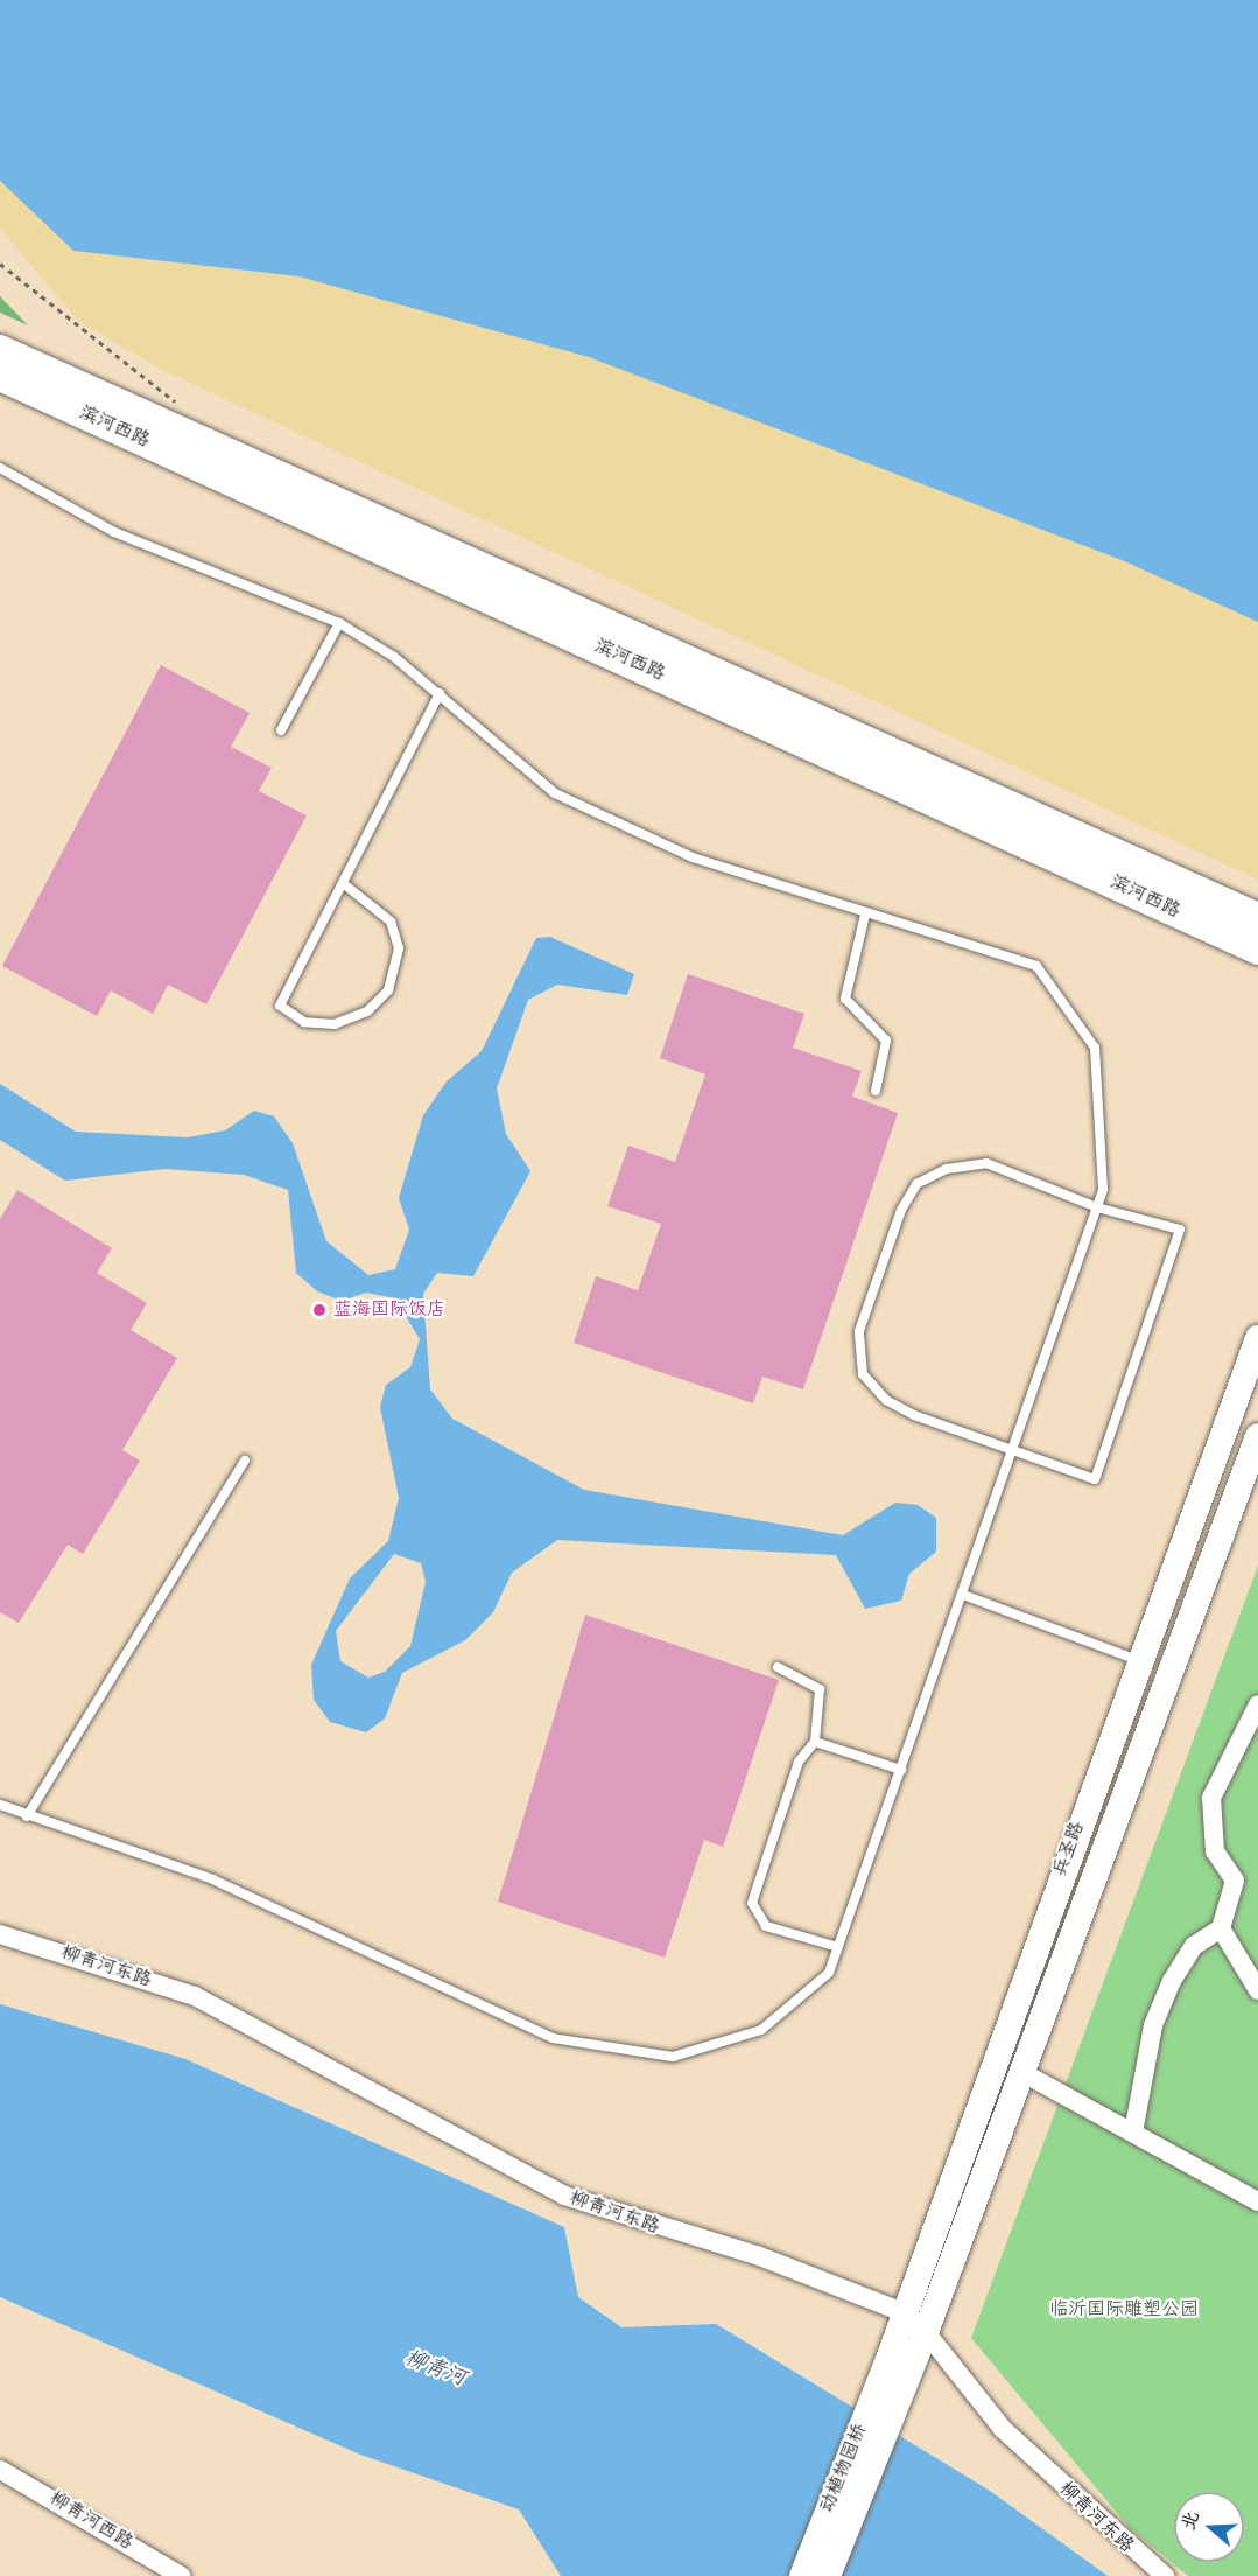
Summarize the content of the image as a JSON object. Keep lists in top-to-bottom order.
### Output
{
  "streets": {
    "main road": ["滨河西路", "兵圣路", "动植物园桥"],
    "street": ["柳青河东路", "柳青河西路"]
  },
  "crossings": [
    ["兵圣路", "柳青河东路"],
    ["兵圣路", "动植物园桥"]
  ],
  "water": ["柳青河"],
  "parks": ["临沂国际雕塑公园"],
  "places": ["蓝海国际饭店"],
  "north": "left"
}
